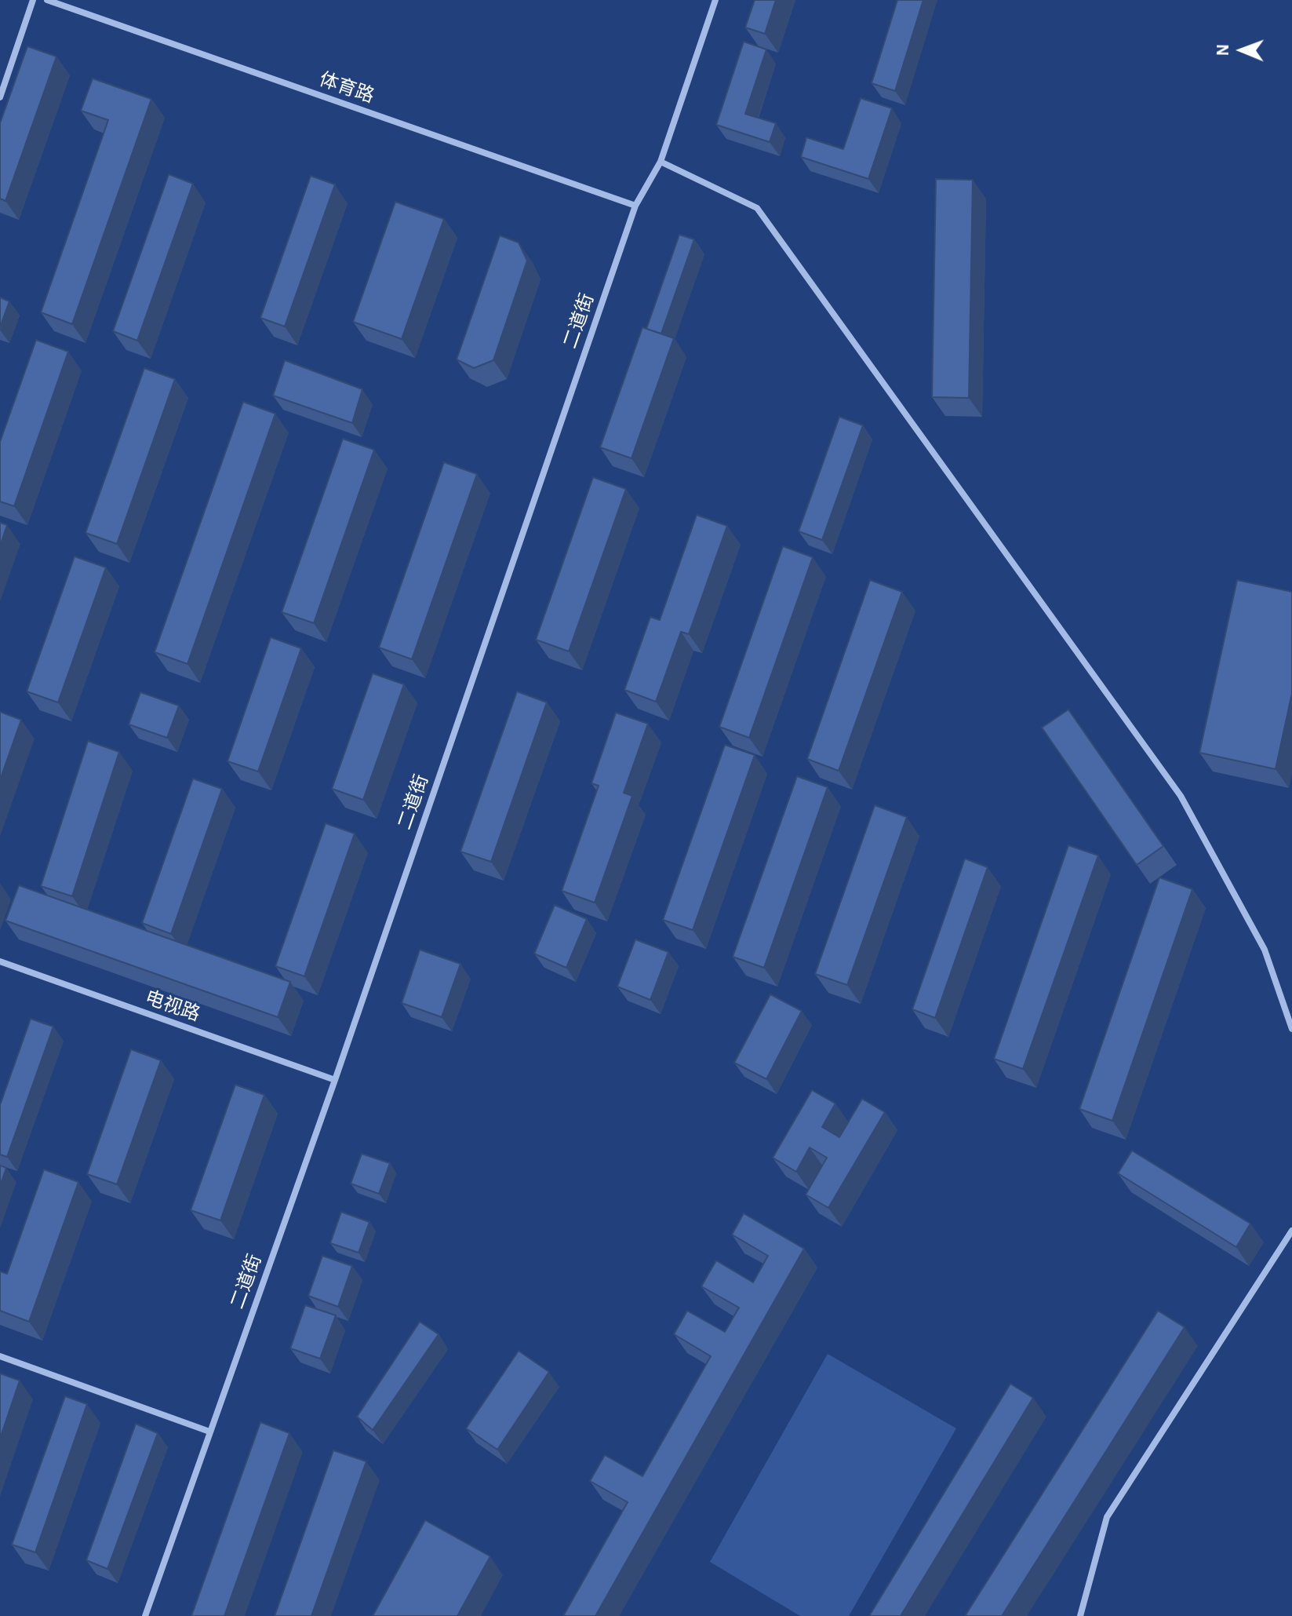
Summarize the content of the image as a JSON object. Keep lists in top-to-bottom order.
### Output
{
  "streets": {
    "street": ["体育路", "二道街", "电视路"]
  },
  "crossings": [
    ["体育路", "二道街"],
    ["二道街", "电视路"]
  ],
  "north": "left"
}
